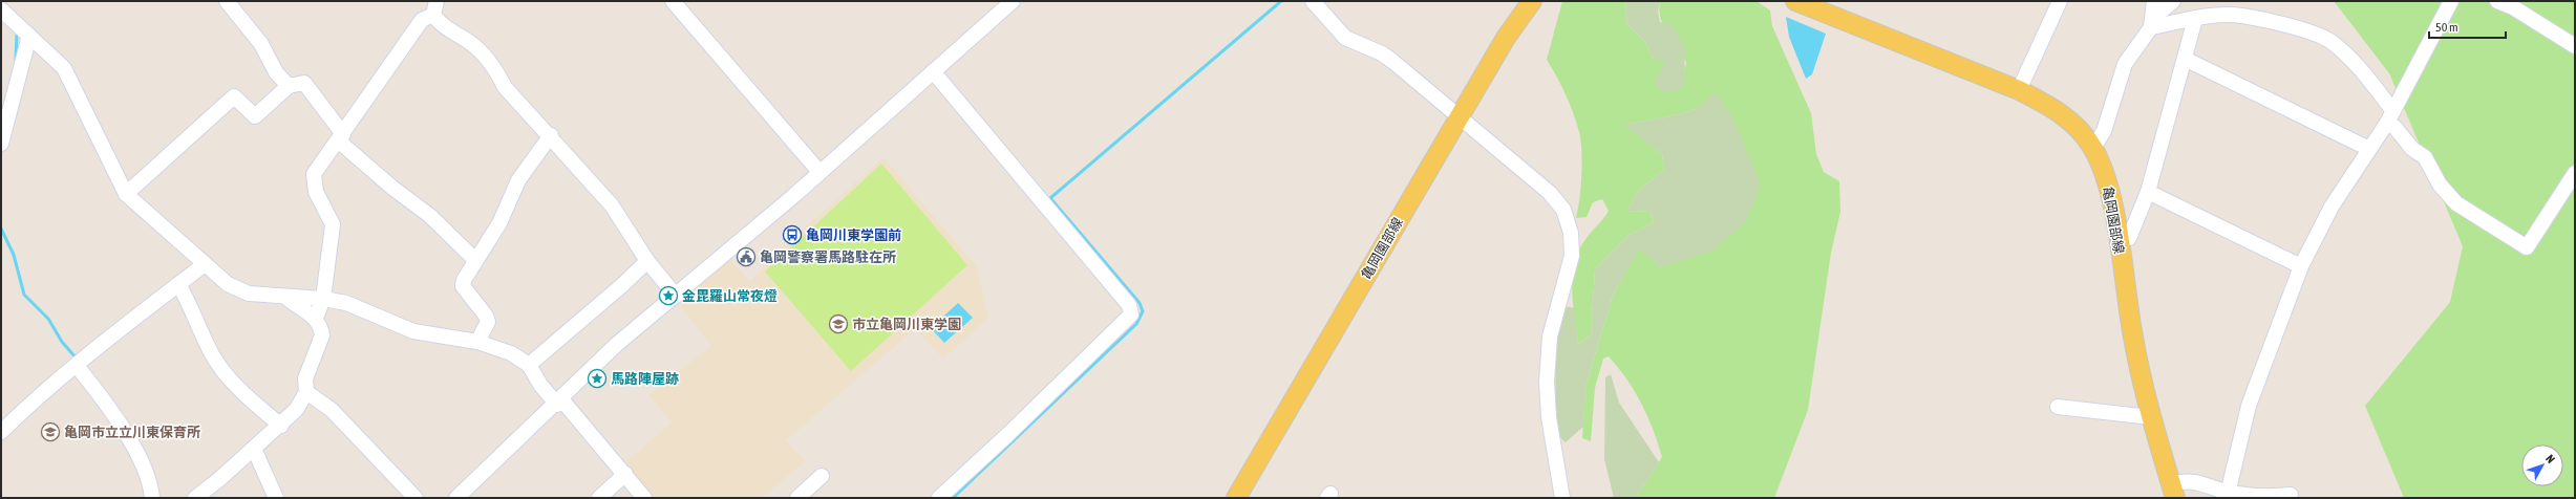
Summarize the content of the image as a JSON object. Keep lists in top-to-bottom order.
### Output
{
  "streets": {
    "main road": ["亀岡園部線"]
  },
  "places": {
    "bus stop": ["亀岡川東学園前"],
    "public building": ["亀岡警察署馬路駐在所"],
    "place": ["金毘羅山常夜燈", "馬路陣屋跡"],
    "school or university": ["市立亀岡川東学園", "亀岡市立立川東保育所"]
  },
  "scale_bar": "50 m",
  "north": "top right"
}
